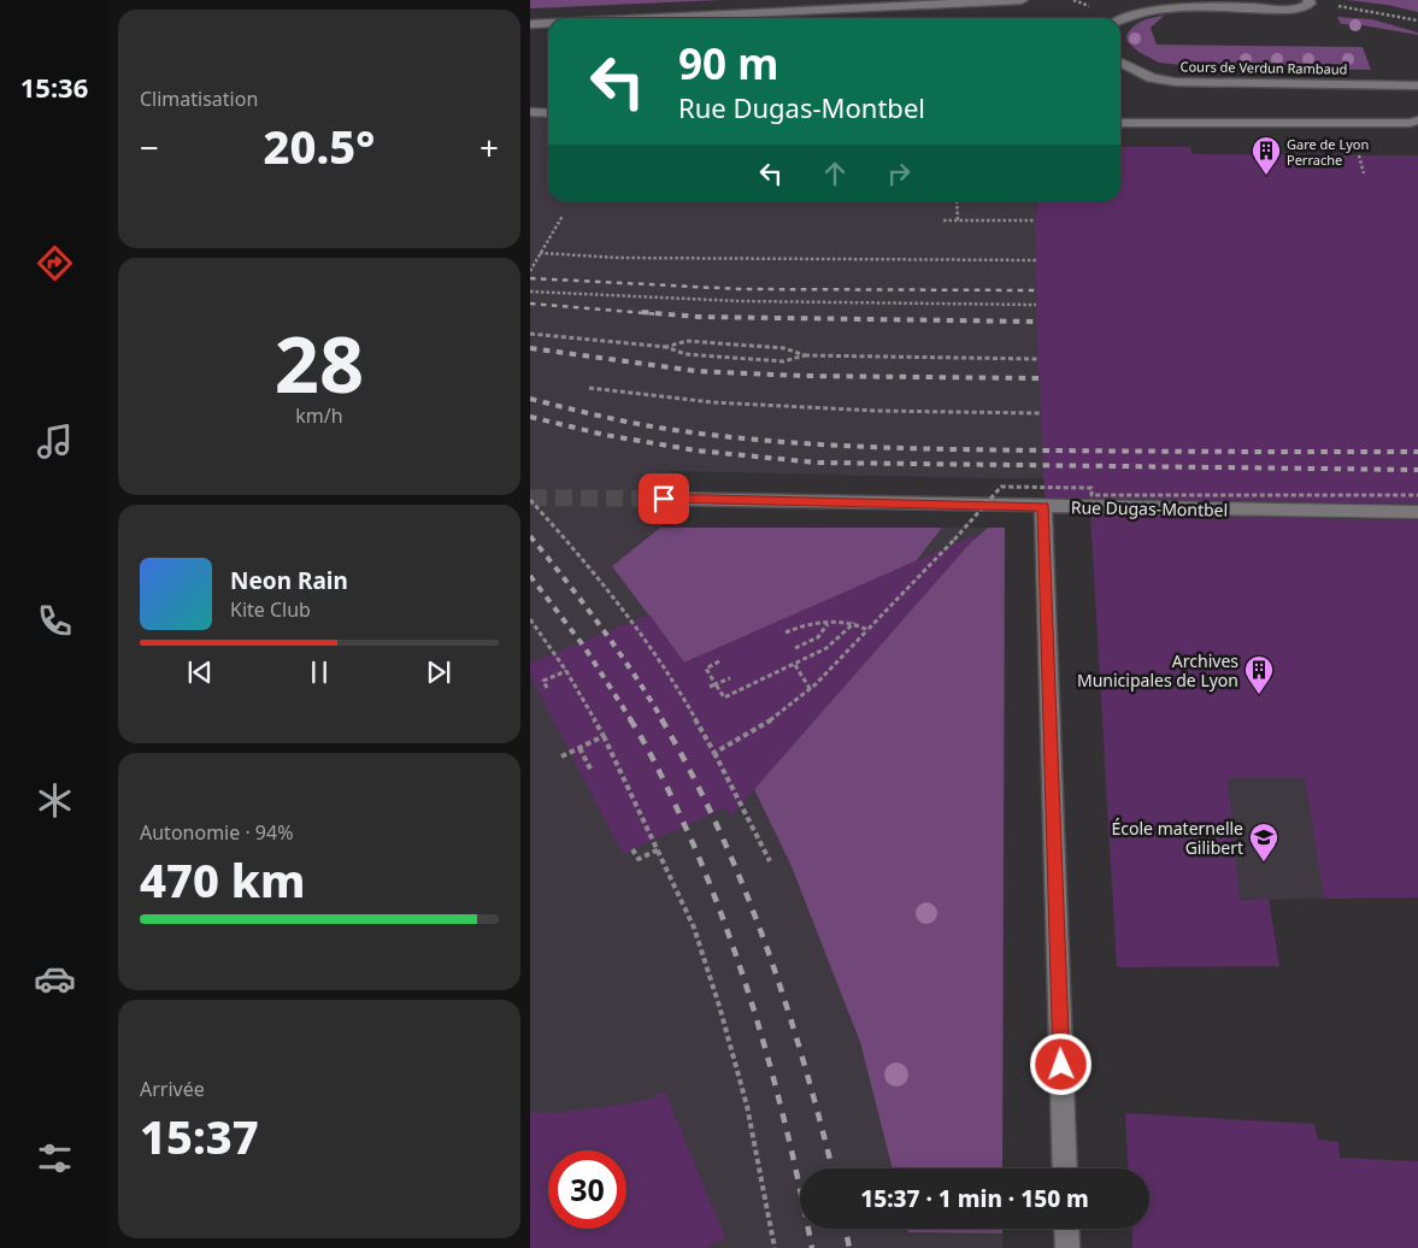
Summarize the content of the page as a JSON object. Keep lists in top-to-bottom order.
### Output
{
  "streets": {
    "street": ["Cours de Verdun Rambaud", "Rue Dugas-Montbel"]
  },
  "places": {
    "building": ["Gare de Lyon Perrache", "Archives Municipales de Lyon"],
    "school or university": ["École maternelle Gilibert"]
  },
  "page": {
    "tabs": "15:36",
    "tile": [
      "Climatisation",
      ["28", "km/h"],
      ["Autonomie · 94%", "470 km"],
      ["Arrivée", "15:37"]
    ],
    "turn": ["90 m", "Rue Dugas-Montbel"],
    "heat": ["−", "20.5°", "+"],
    "song": ["Neon Rain", "Kite Club"],
    "limit": "30",
    "trip": "15:37 · 1 min · 150 m"
  }
}
